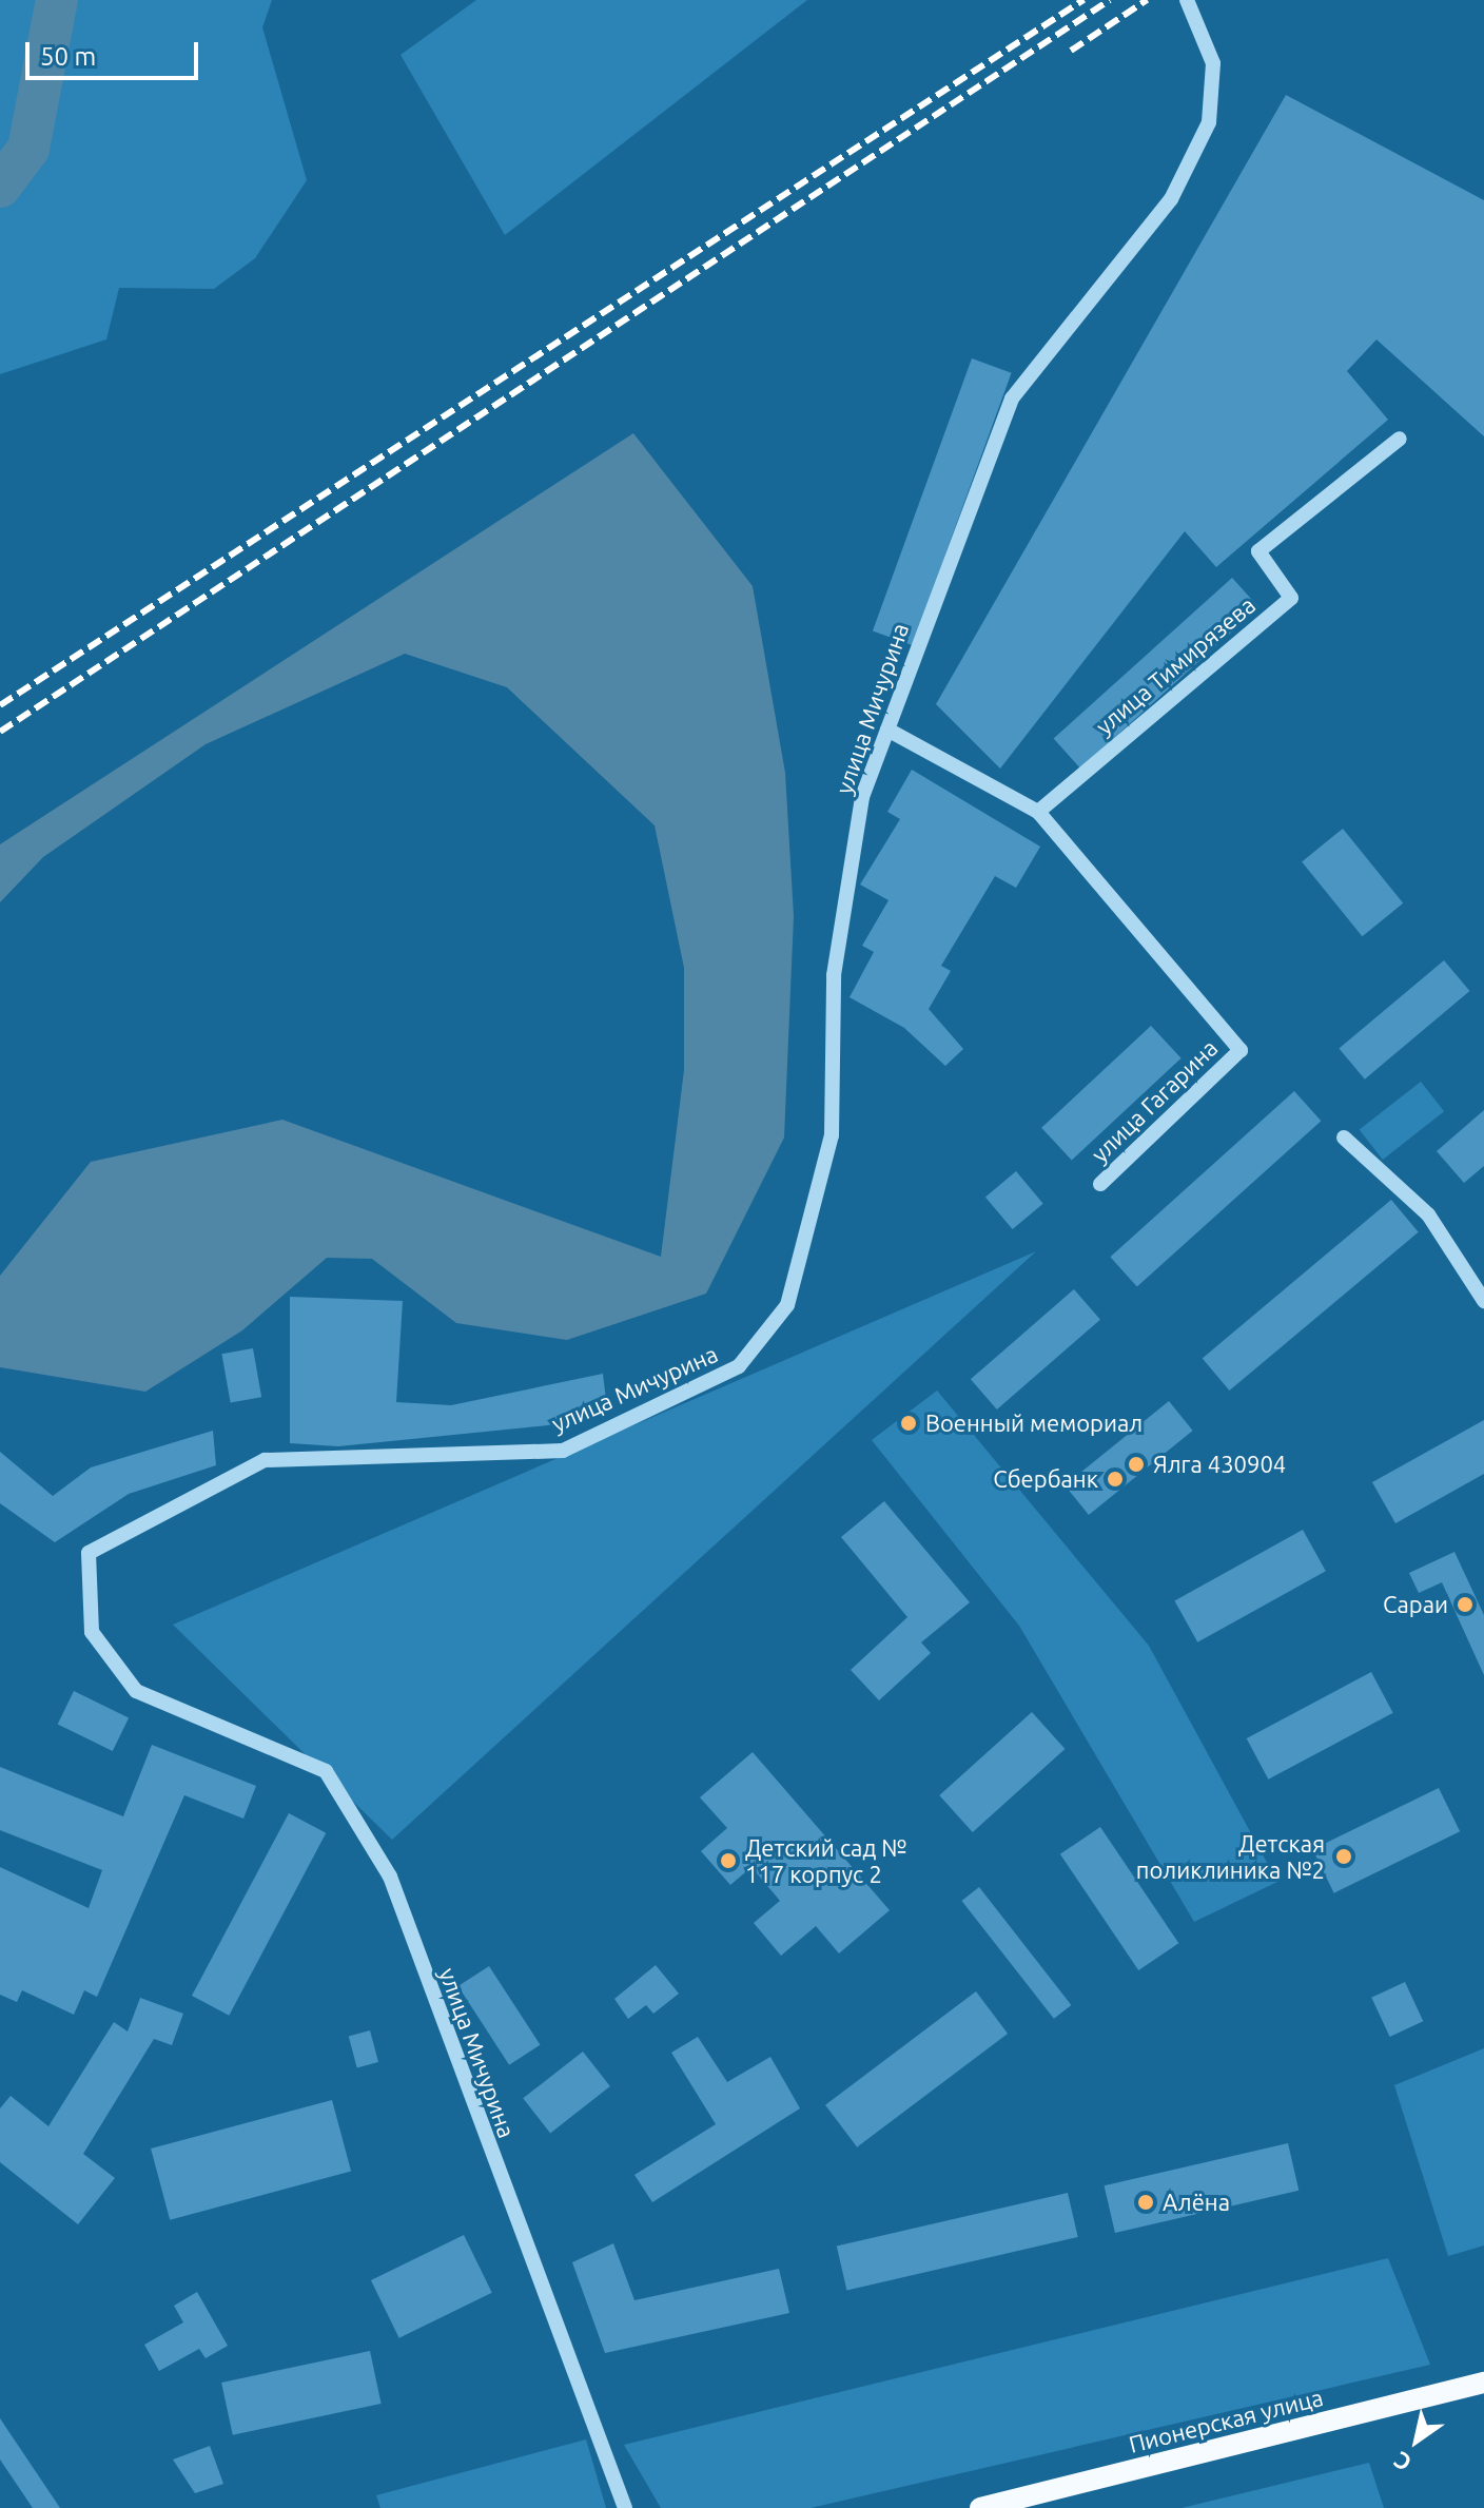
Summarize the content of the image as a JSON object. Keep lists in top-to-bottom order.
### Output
{
  "streets": {
    "main road": ["Пионерская улица"],
    "street": ["улица Тимирязева", "улица Мичурина", "улица Гагарина"]
  },
  "crossings": [
    ["улица Тимирязева", "улица Гагарина"]
  ],
  "places": [
    "Военный мемориал",
    "Ялга 430904",
    "Сбербанк",
    "Сараи",
    "Детская поликлиника №2",
    "Детский сад № 117 корпус 2",
    "Алёна"
  ],
  "scale_bar": "50 m",
  "north": "bottom left"
}
